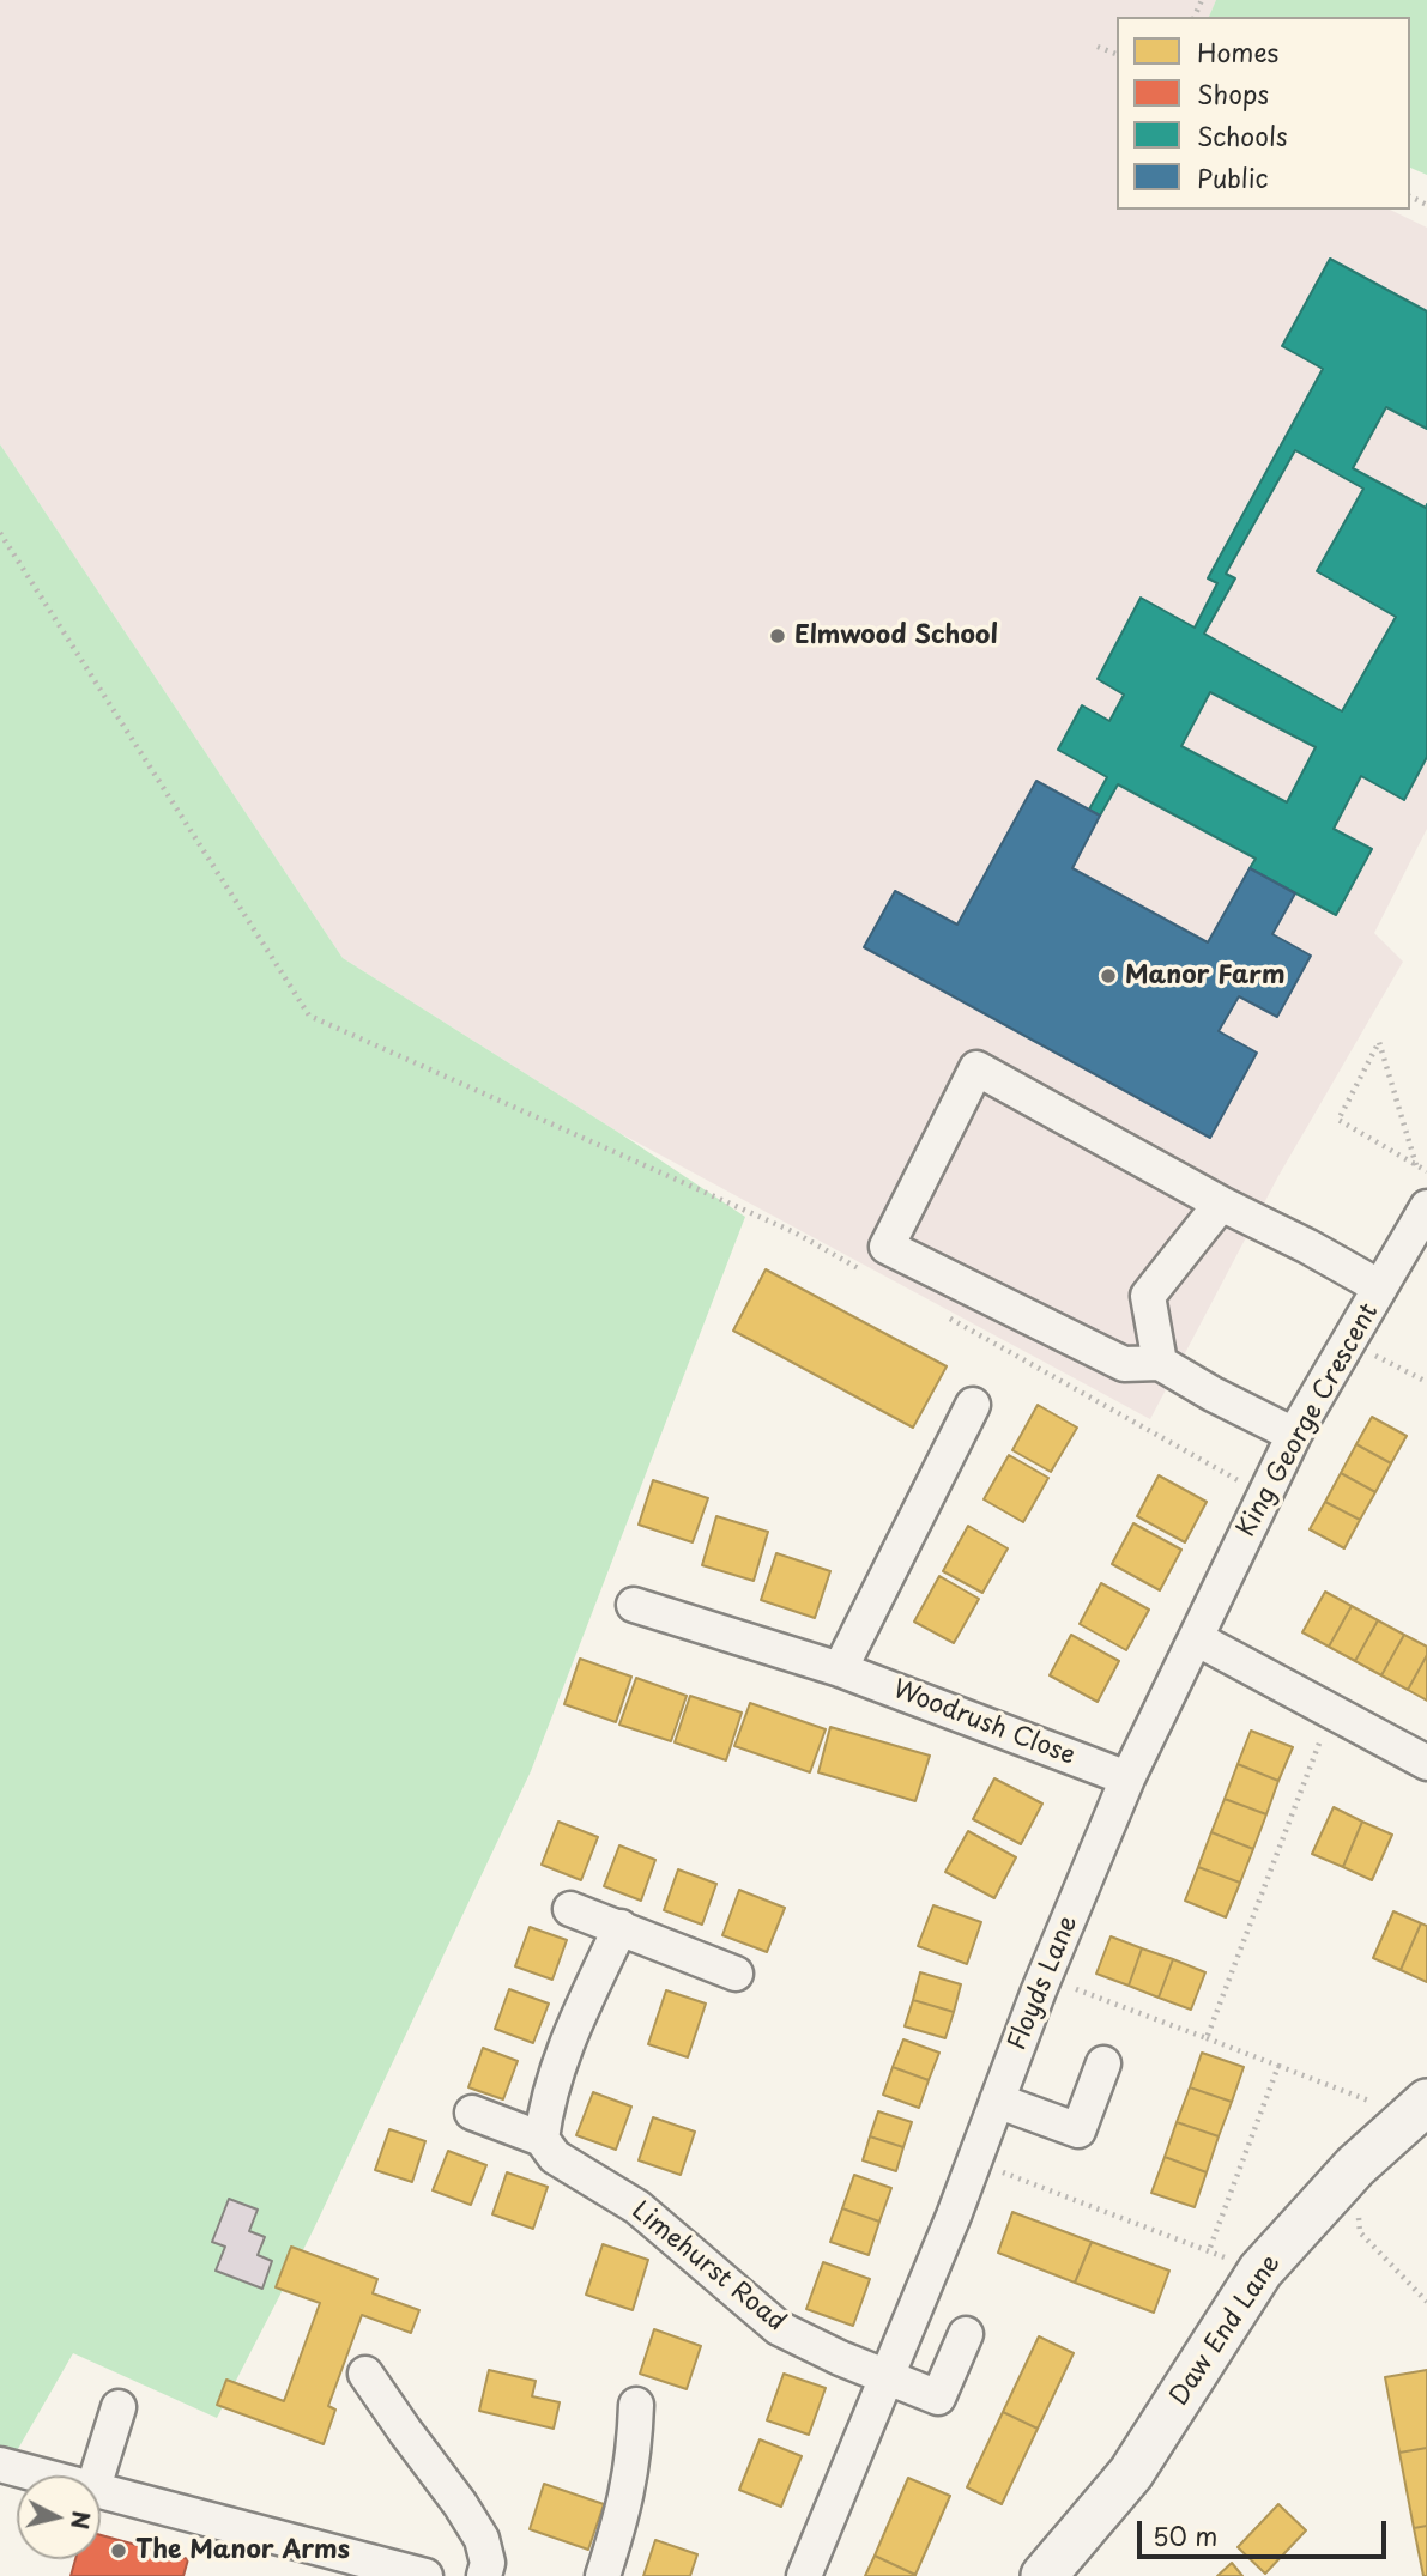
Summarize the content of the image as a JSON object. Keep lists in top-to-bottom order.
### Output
{
  "streets": {
    "main road": ["Daw End Lane"],
    "street": [
      "King George Crescent",
      "Woodrush Close",
      "Floyds Lane",
      "Limehurst Road"
    ]
  },
  "crossings": [
    ["King George Crescent", "Floyds Lane"],
    ["Woodrush Close", "Floyds Lane"],
    ["Floyds Lane", "Limehurst Road"]
  ],
  "places": ["Elmwood School", "Manor Farm", "The Manor Arms"],
  "legend": [
    "Homes",
    "Shops",
    "Schools",
    "Public"
  ],
  "scale_bar": "50 m",
  "north": "right"
}
